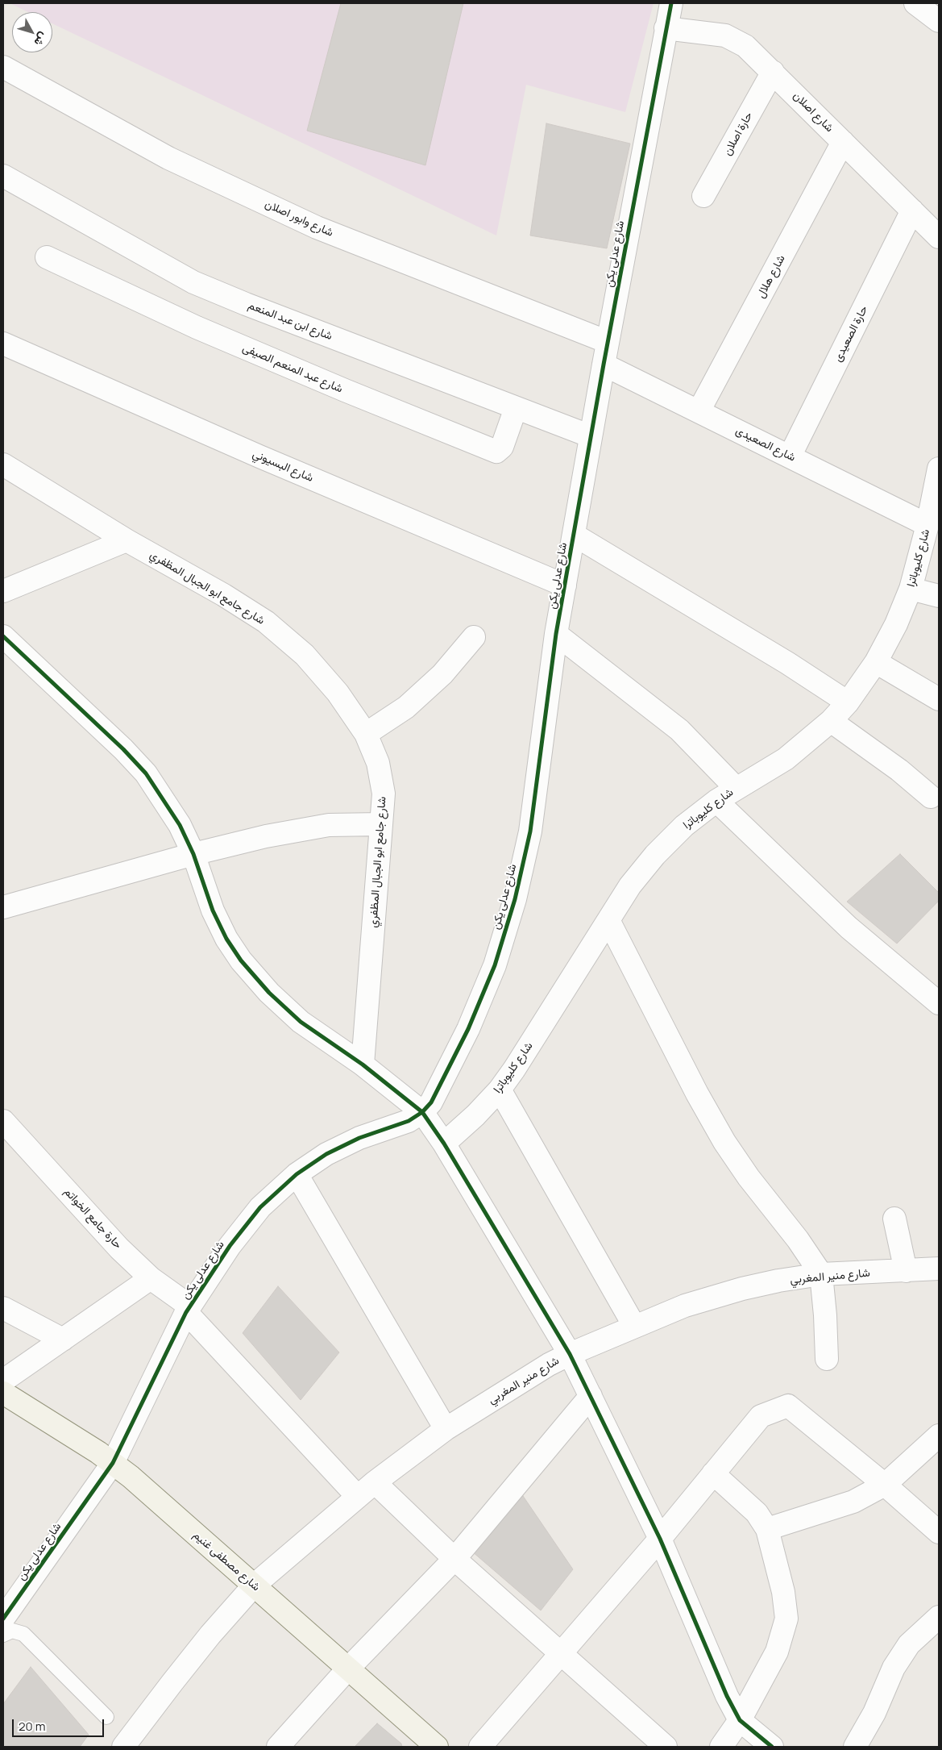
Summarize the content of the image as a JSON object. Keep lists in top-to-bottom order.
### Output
{
  "streets": {
    "street": [
      "شارع اصلان",
      "حارة اصلان",
      "شارع وابور اصلان",
      "شارع عدلى يكن",
      "شارع هلال",
      "شارع ابن عبد المنعم",
      "حارة الصعيدى",
      "شارع عبد المنعم الصيفى",
      "شارع الصعيدى",
      "شارع البسيوني",
      "شارع كليوباترا",
      "شارع جامع ابو الجبال المظفري",
      "حارة جامع الخواتم",
      "شارع منير المغربي",
      "شارع مصطفى غنيم"
    ]
  },
  "crossings": [
    ["شارع اصلان", "حارة اصلان"],
    ["شارع اصلان", "شارع عدلى يكن"],
    ["شارع اصلان", "شارع هلال"],
    ["شارع اصلان", "حارة الصعيدى"],
    ["شارع وابور اصلان", "شارع عدلى يكن"],
    ["شارع عدلى يكن", "شارع ابن عبد المنعم"],
    ["شارع عدلى يكن", "شارع الصعيدى"],
    ["شارع عدلى يكن", "شارع البسيوني"],
    ["شارع عدلى يكن", "حارة جامع الخواتم"],
    ["شارع عدلى يكن", "شارع مصطفى غنيم"],
    ["شارع هلال", "شارع الصعيدى"],
    ["شارع ابن عبد المنعم", "شارع عبد المنعم الصيفى"],
    ["حارة الصعيدى", "شارع الصعيدى"],
    ["شارع الصعيدى", "شارع كليوباترا"],
    ["حارة جامع الخواتم", "شارع منير المغربي"],
    ["شارع منير المغربي", "شارع مصطفى غنيم"]
  ],
  "scale_bar": "20 m",
  "north": "bottom right"
}
